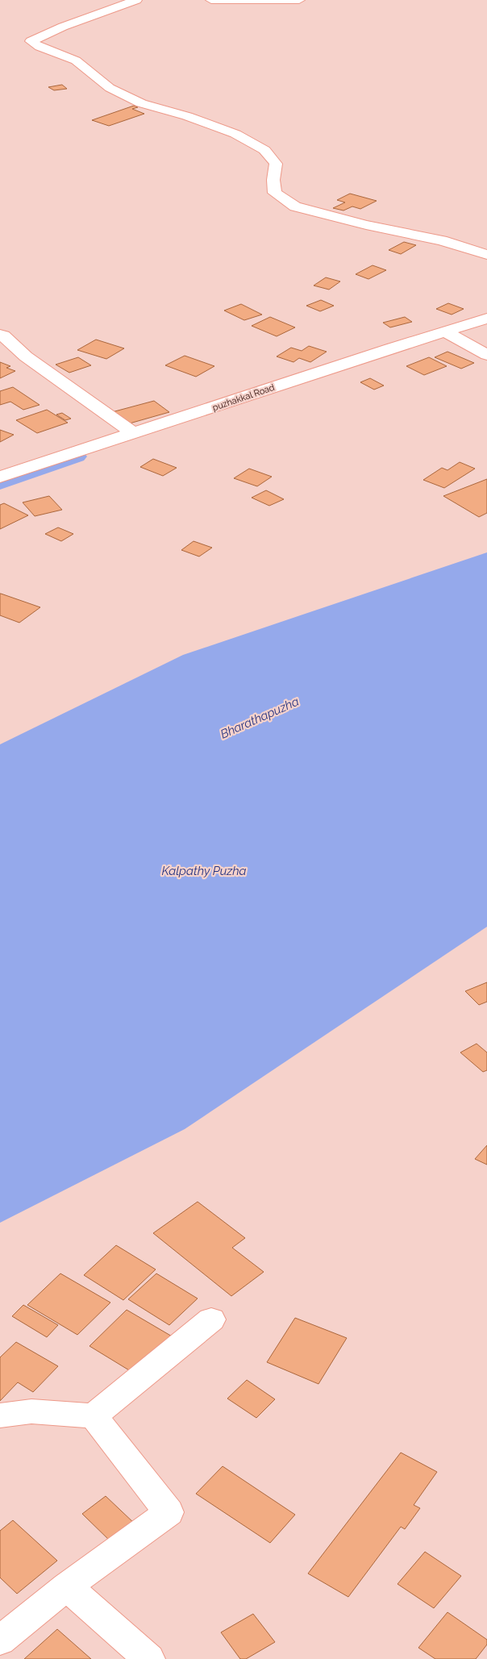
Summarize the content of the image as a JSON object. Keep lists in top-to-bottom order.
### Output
{
  "streets": {
    "street": ["puzhakkal Road"]
  },
  "water": ["Bharathapuzha", "Kalpathy Puzha"]
}
